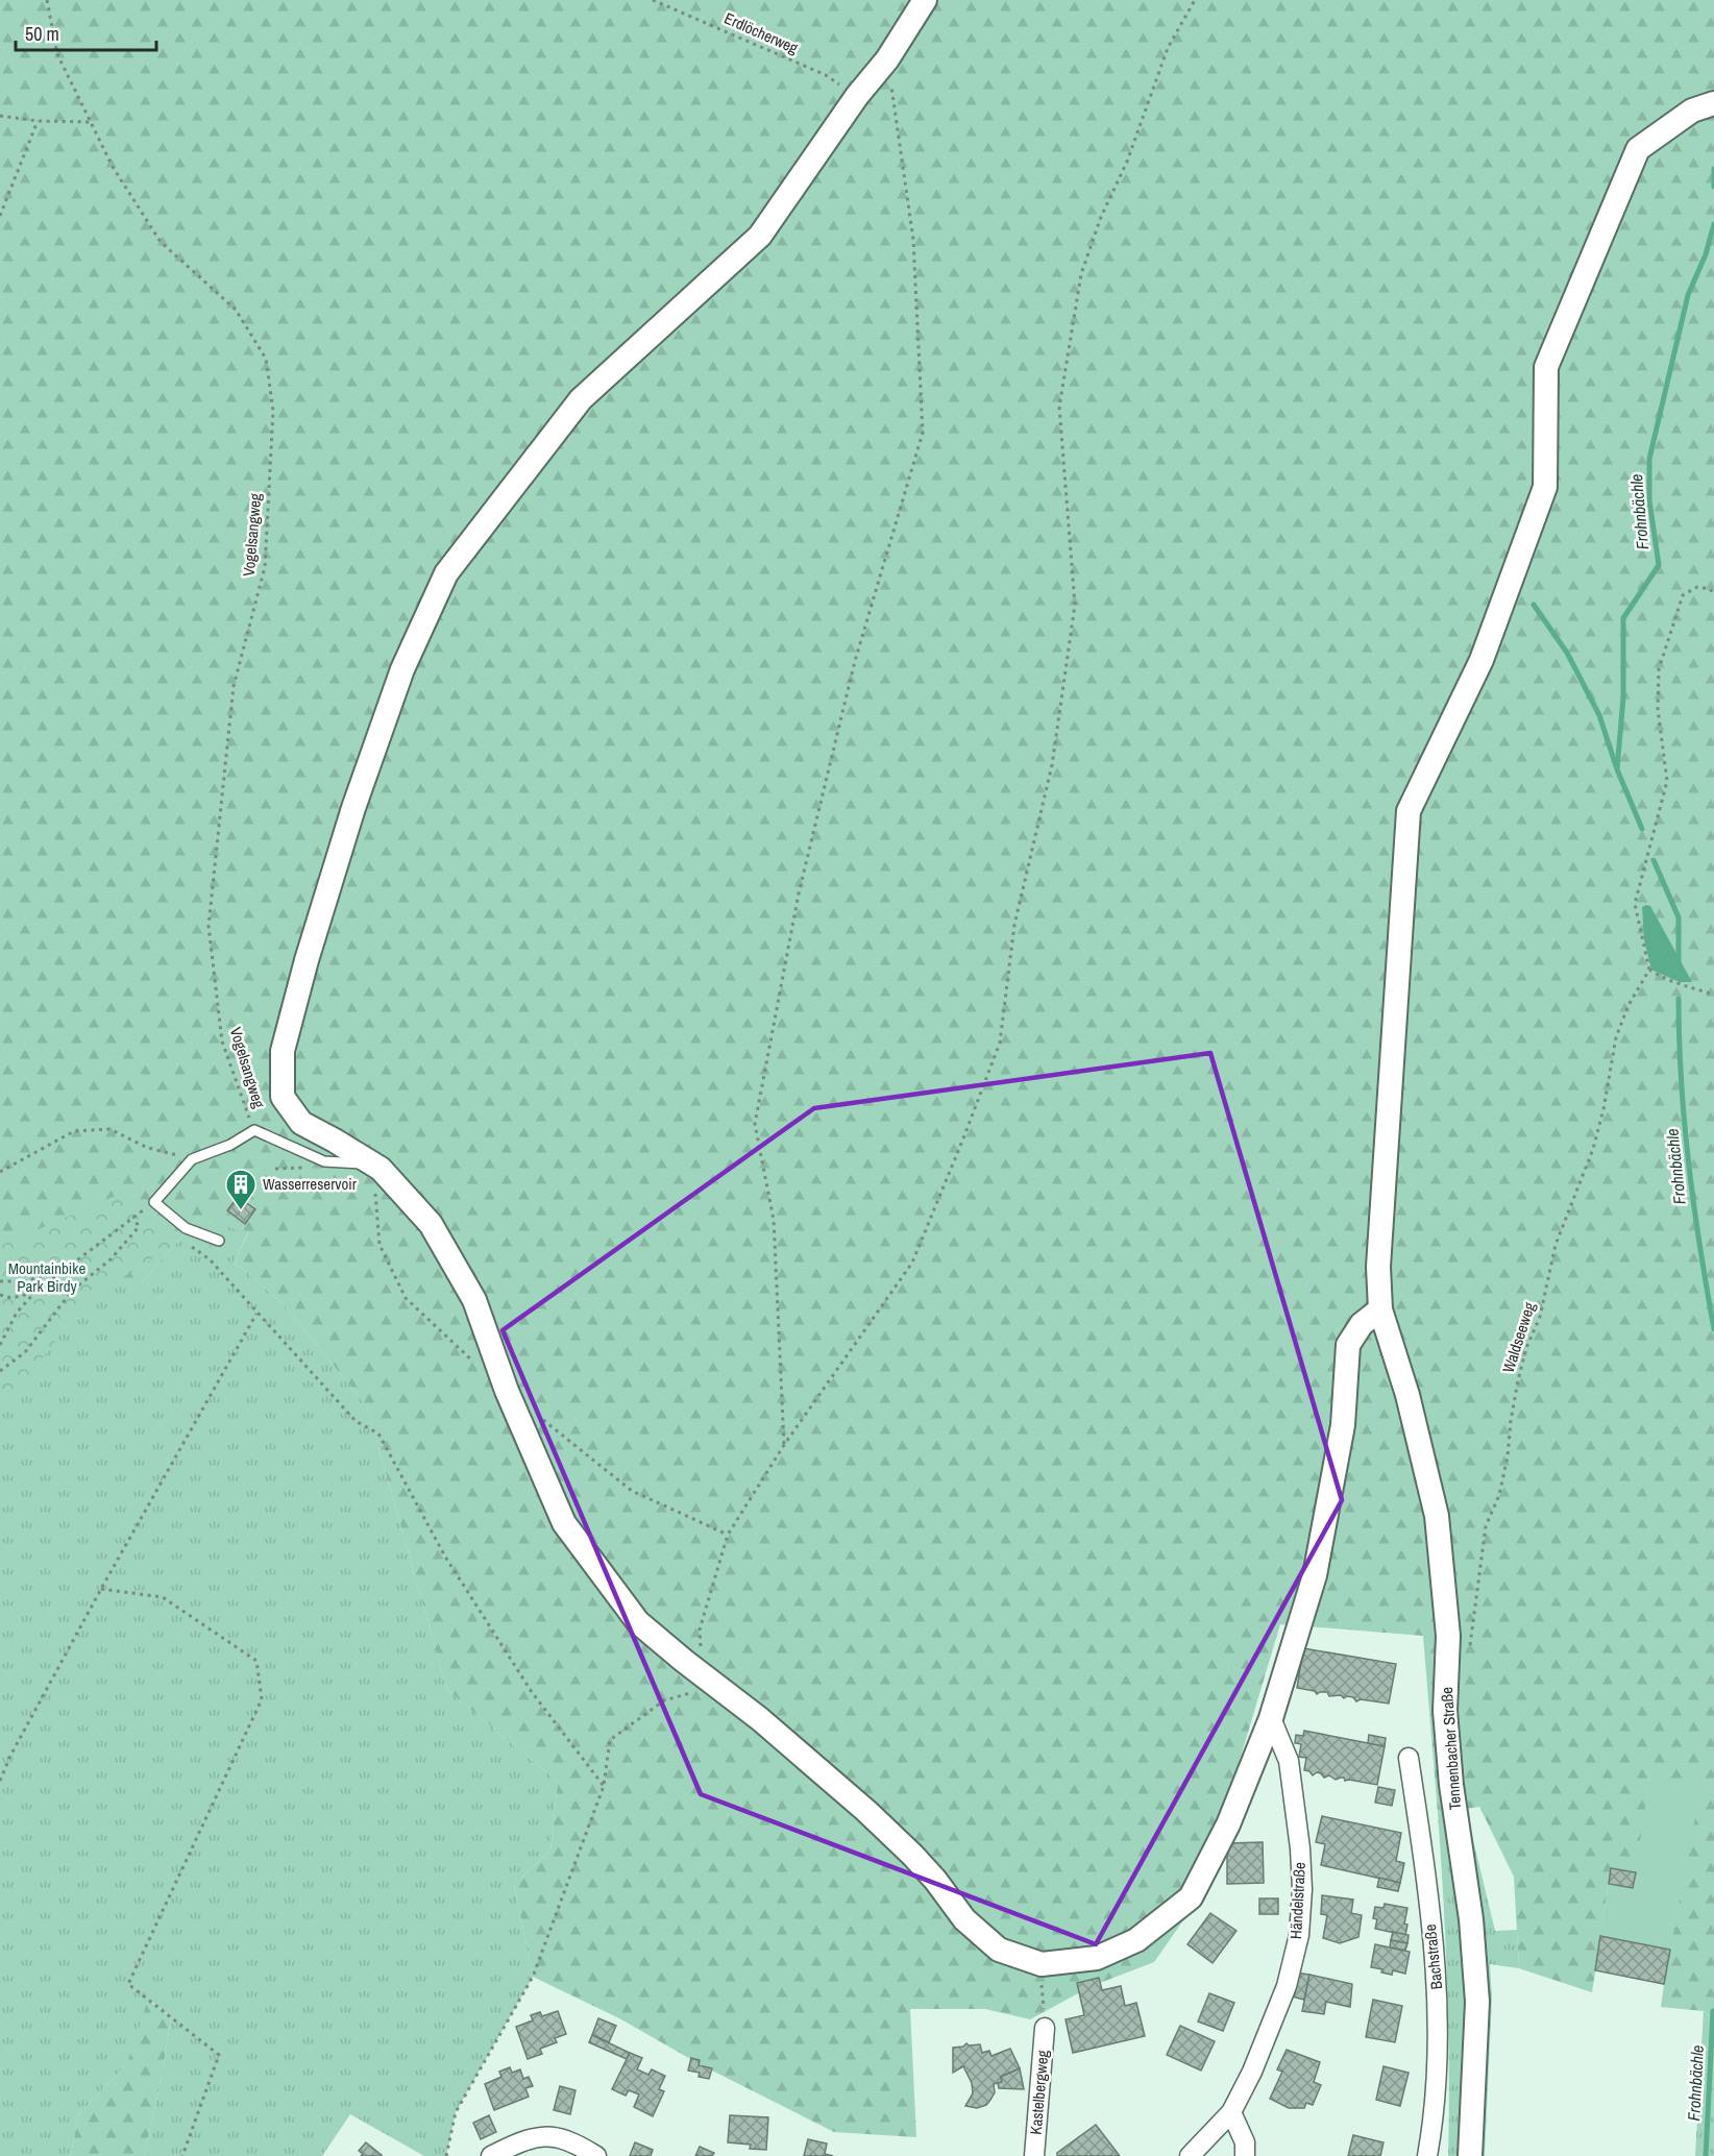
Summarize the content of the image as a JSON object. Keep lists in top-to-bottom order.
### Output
{
  "streets": {
    "street": [
      "Tennenbacher Straße",
      "Händelstraße",
      "Bachstraße",
      "Kastelbergweg"
    ],
    "path": ["Erdlöcherweg", "Vogelsangweg", "Waldseeweg"]
  },
  "water": ["Frohnbächle"],
  "parks": ["Mountainbike Park Birdy"],
  "places": {
    "building": ["Wasserreservoir"]
  },
  "scale_bar": "50 m"
}
